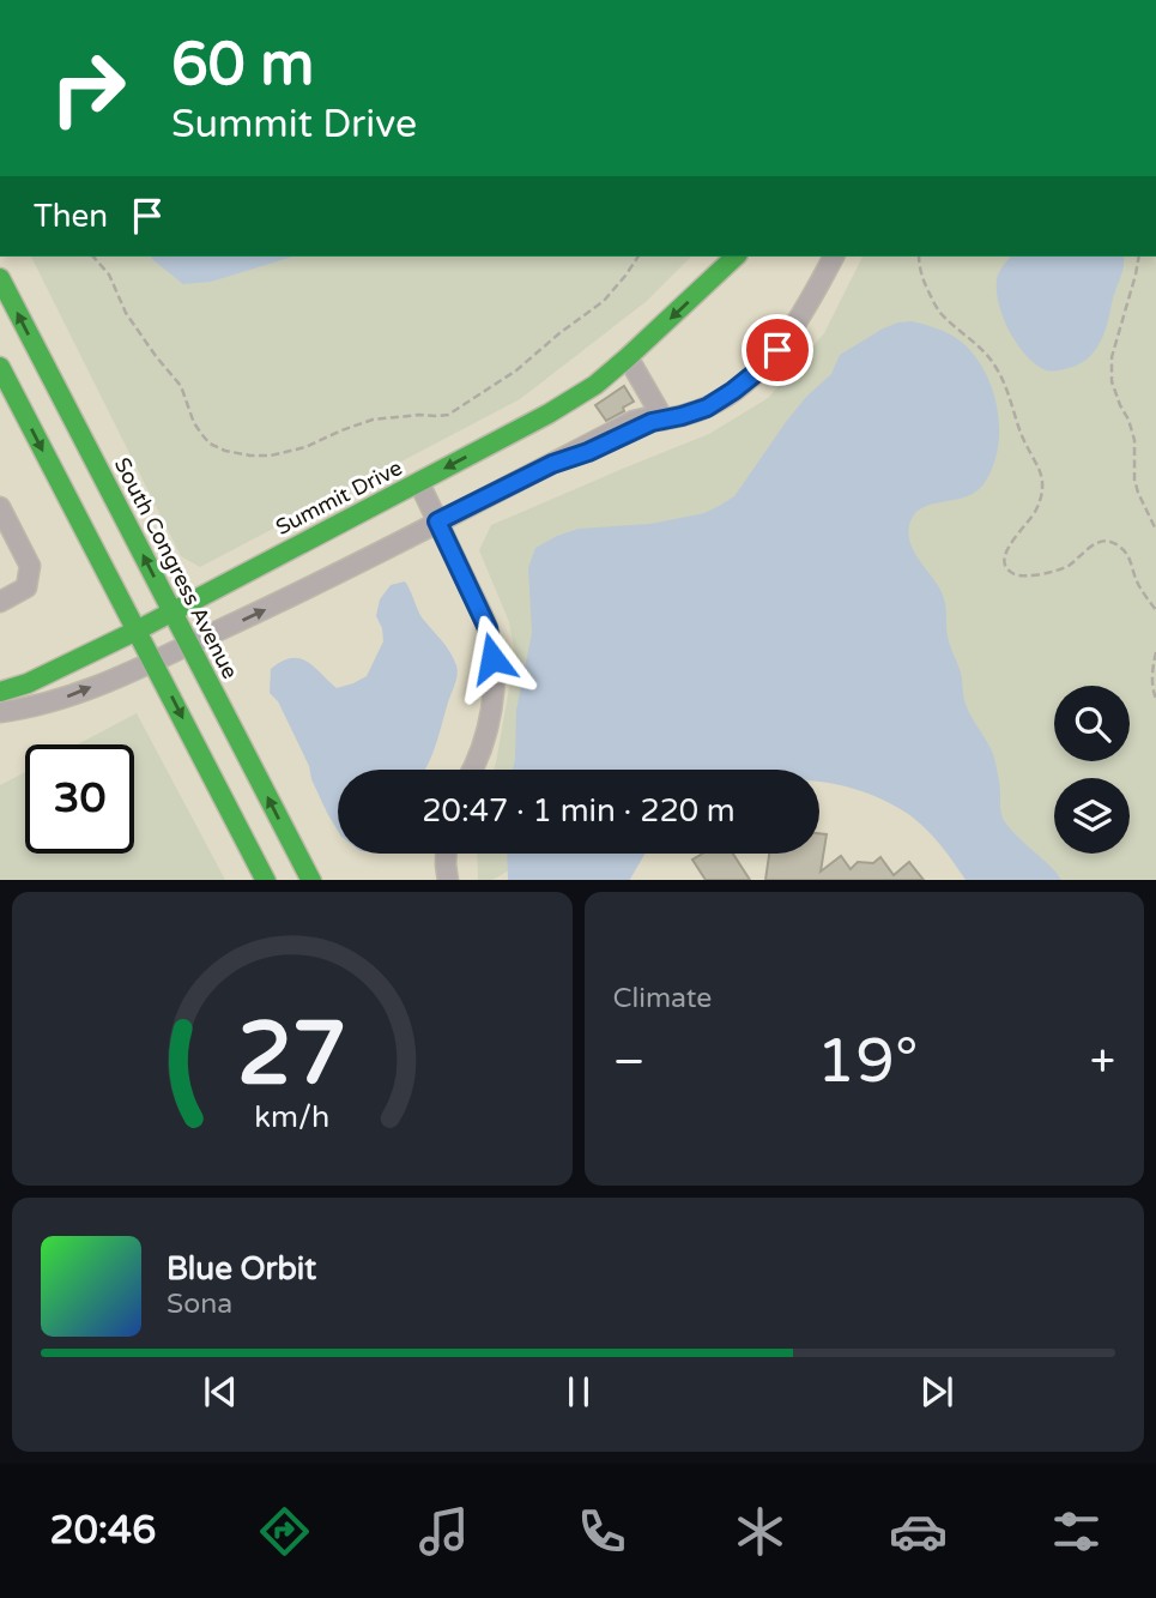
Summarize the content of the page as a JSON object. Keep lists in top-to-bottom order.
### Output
{
  "streets": {
    "main road": ["Summit Drive", "South Congress Avenue"]
  },
  "crossings": [
    ["Summit Drive", "South Congress Avenue"]
  ],
  "one_way": ["Summit Drive"],
  "page": {
    "turn": ["60 m", "Summit Drive"],
    "then": "Then",
    "limit": "30",
    "trip": "20:47 · 1 min · 220 m",
    "tile": "Climate",
    "heat": ["−", "19°", "+"],
    "song": ["Blue Orbit", "Sona"],
    "tabs": "20:46",
    "gauge": ["27", "km/h"]
  }
}
